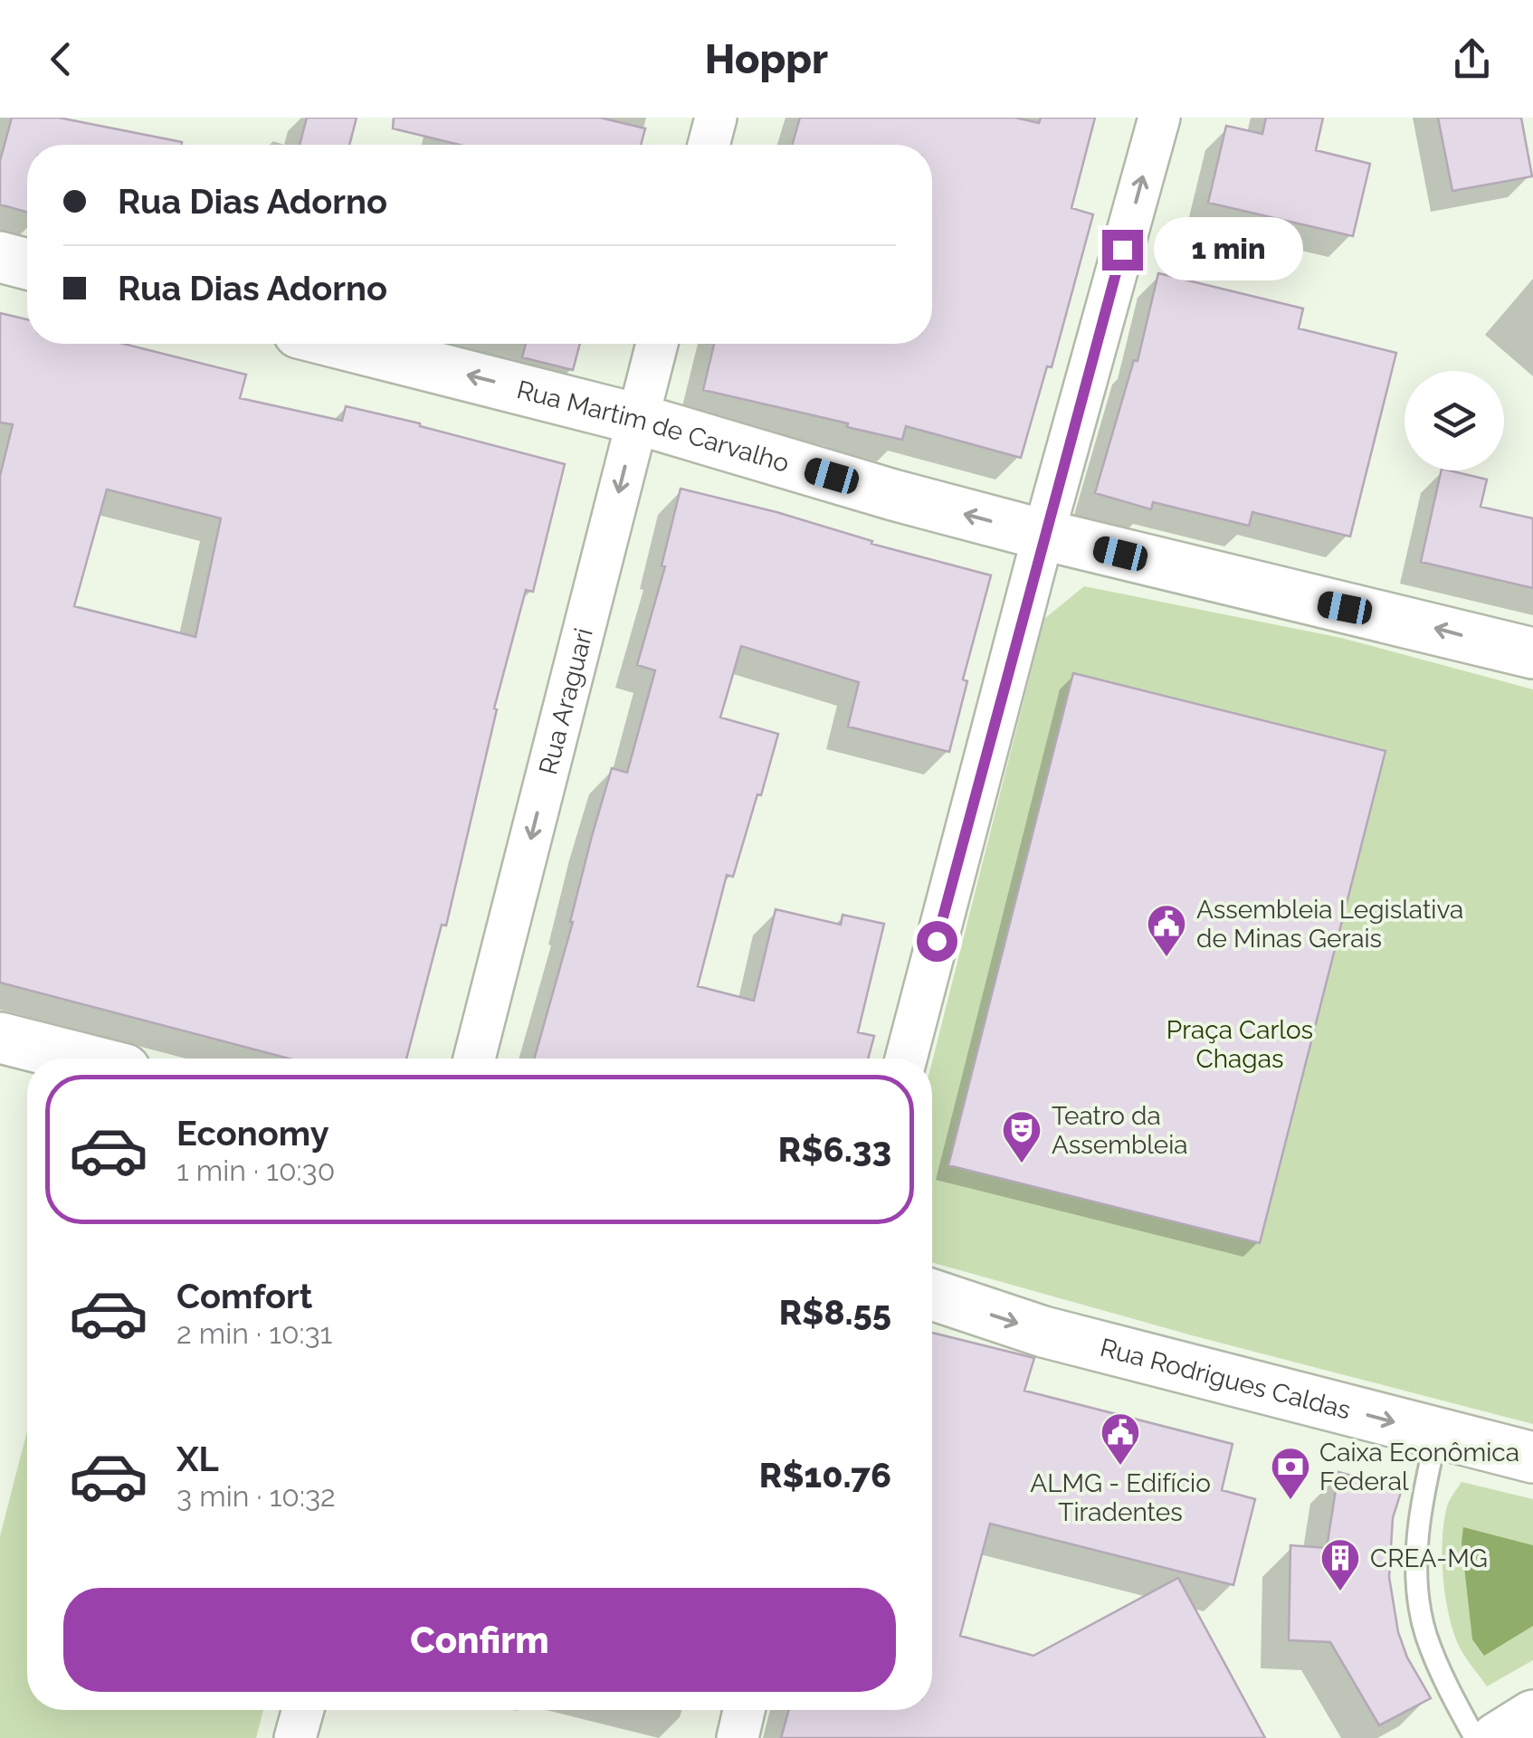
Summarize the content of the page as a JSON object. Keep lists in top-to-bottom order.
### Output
{
  "streets": {
    "street": ["Rua Martim de Carvalho", "Rua Araguari", "Rua Rodrigues Caldas"]
  },
  "crossings": [
    ["Rua Martim de Carvalho", "Rua Araguari"]
  ],
  "one_way": ["Rua Martim de Carvalho", "Rua Araguari", "Rua Rodrigues Caldas"],
  "parks": ["Praça Carlos Chagas"],
  "places": {
    "public building": ["Assembleia Legislativa de Minas Gerais", "ALMG - Edifício Tiradentes"],
    "theatre": ["Teatro da Assembleia"],
    "bank": ["Caixa Econômica Federal"],
    "building": ["CREA-MG"]
  },
  "page": {
    "header": "Hoppr",
    "banner": ["Rua Dias Adorno", "Rua Dias Adorno"],
    "bubble": "1 min",
    "list": [
      {
        "name": "Economy",
        "note": "1 min · 10:30",
        "value": "R$6.33"
      },
      {
        "name": "Comfort",
        "note": "2 min · 10:31",
        "value": "R$8.55"
      },
      {
        "name": "XL",
        "note": "3 min · 10:32",
        "value": "R$10.76"
      }
    ],
    "buttons": "Confirm"
  }
}
